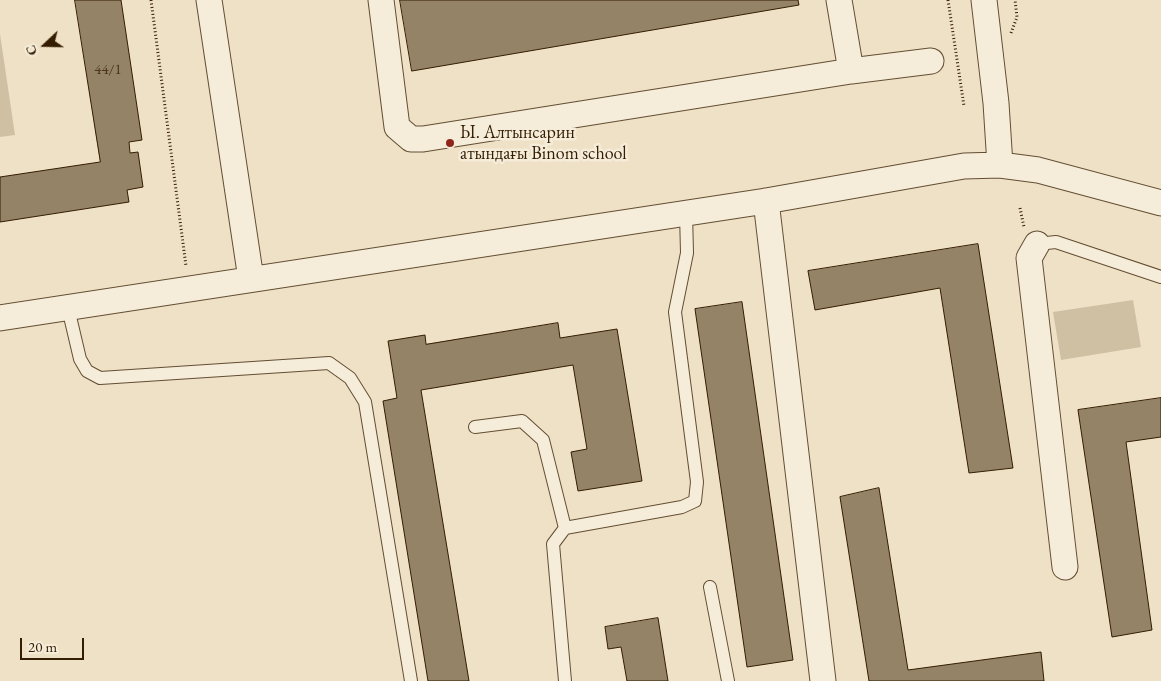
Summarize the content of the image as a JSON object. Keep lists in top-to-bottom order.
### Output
{
  "places": ["Ы. Алтынсарин атындағы Binom school"],
  "house_numbers": ["44/1"],
  "scale_bar": "20 m",
  "north": "left"
}
